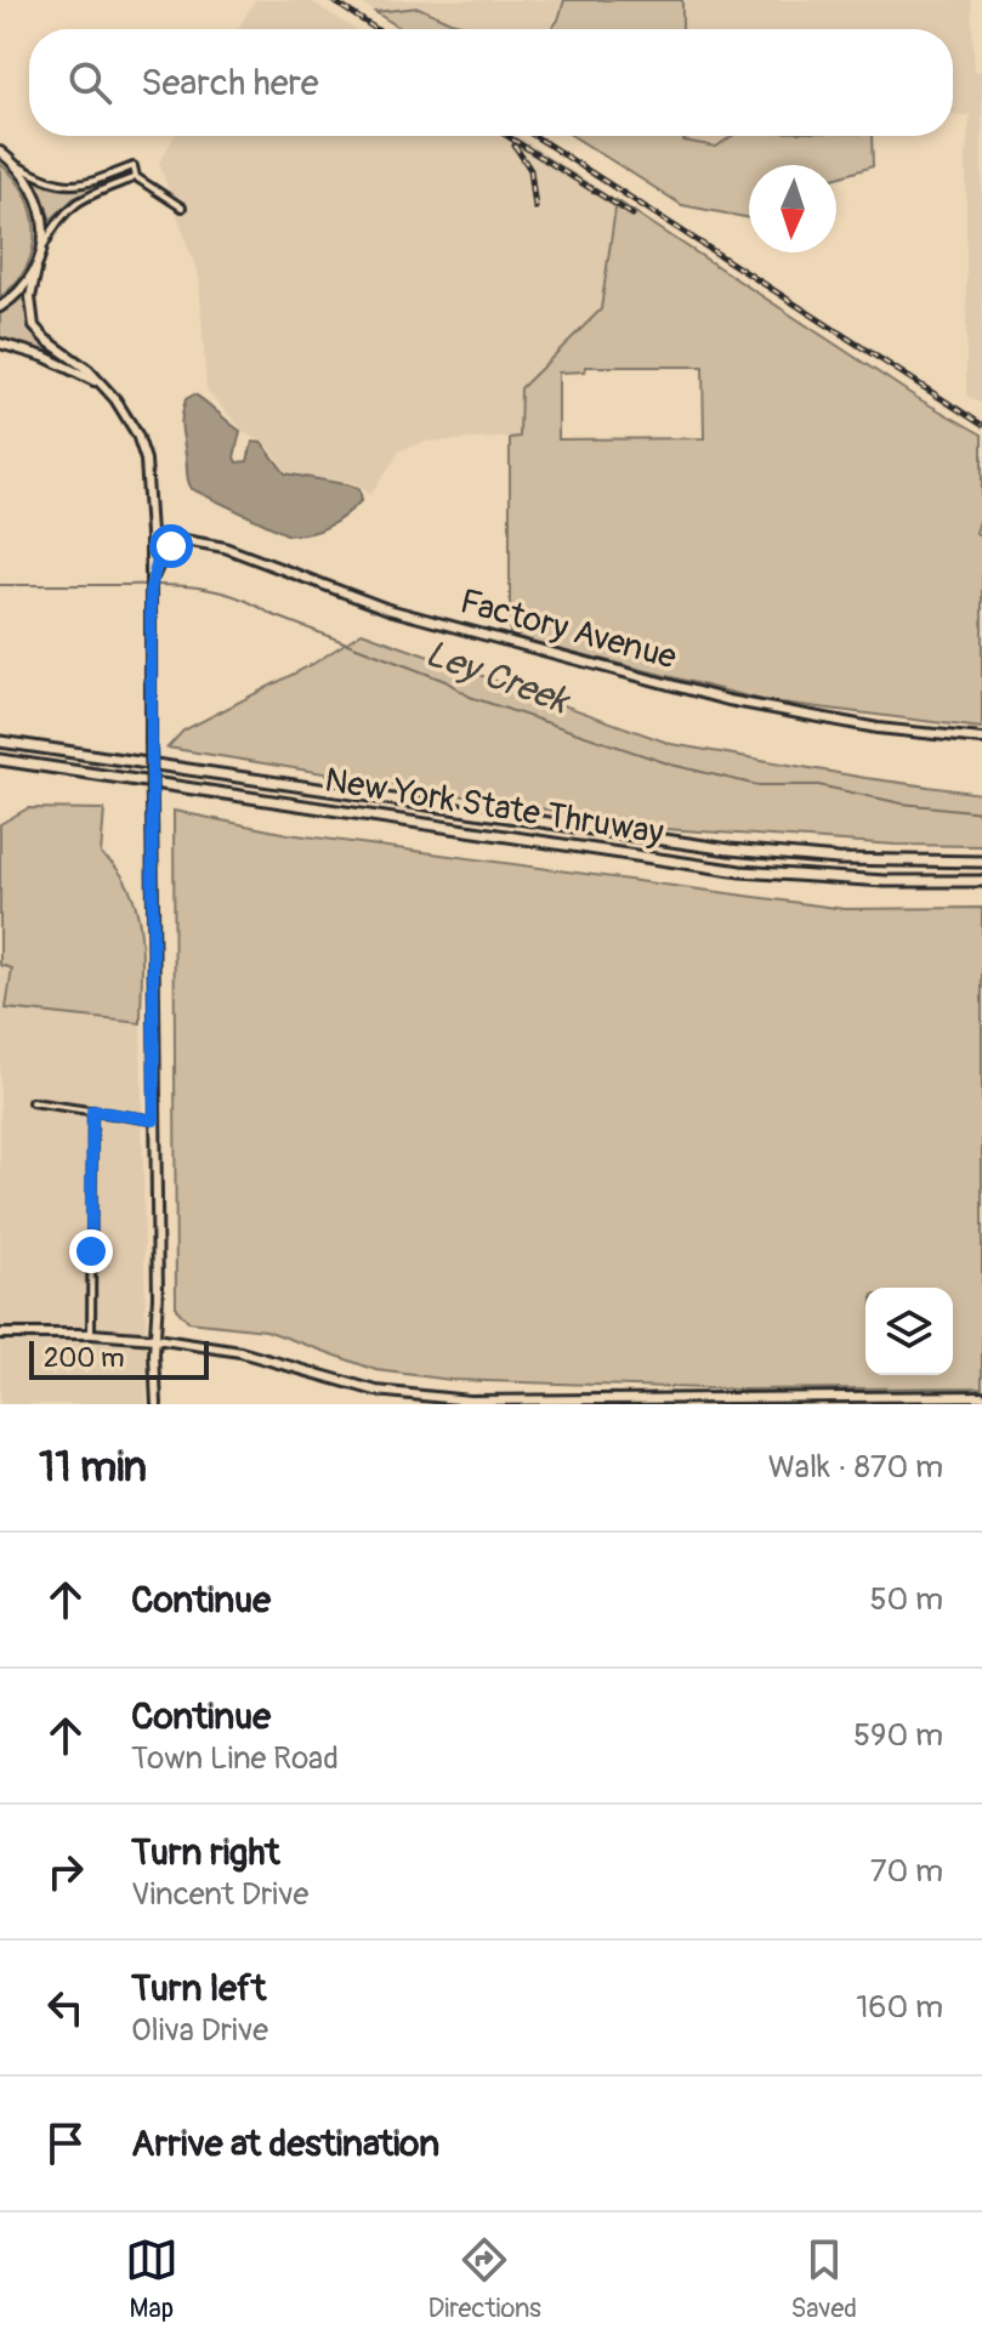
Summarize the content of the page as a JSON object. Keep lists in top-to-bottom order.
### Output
{
  "streets": {
    "highway": ["New York State Thruway"],
    "street": ["Factory Avenue"]
  },
  "water": ["Ley Creek"],
  "scale_bar": "200 m",
  "north": "bottom",
  "page": {
    "search": "Search here",
    "scale": "200 m",
    "heading": ["11 min", "Walk · 870 m"],
    "list": [
      ["Continue", "50 m"],
      ["Continue", "Town Line Road", "590 m"],
      ["Turn right", "Vincent Drive", "70 m"],
      ["Turn left", "Oliva Drive", "160 m"],
      "Arrive at destination"
    ],
    "nav": ["Map", "Directions", "Saved"]
  }
}
